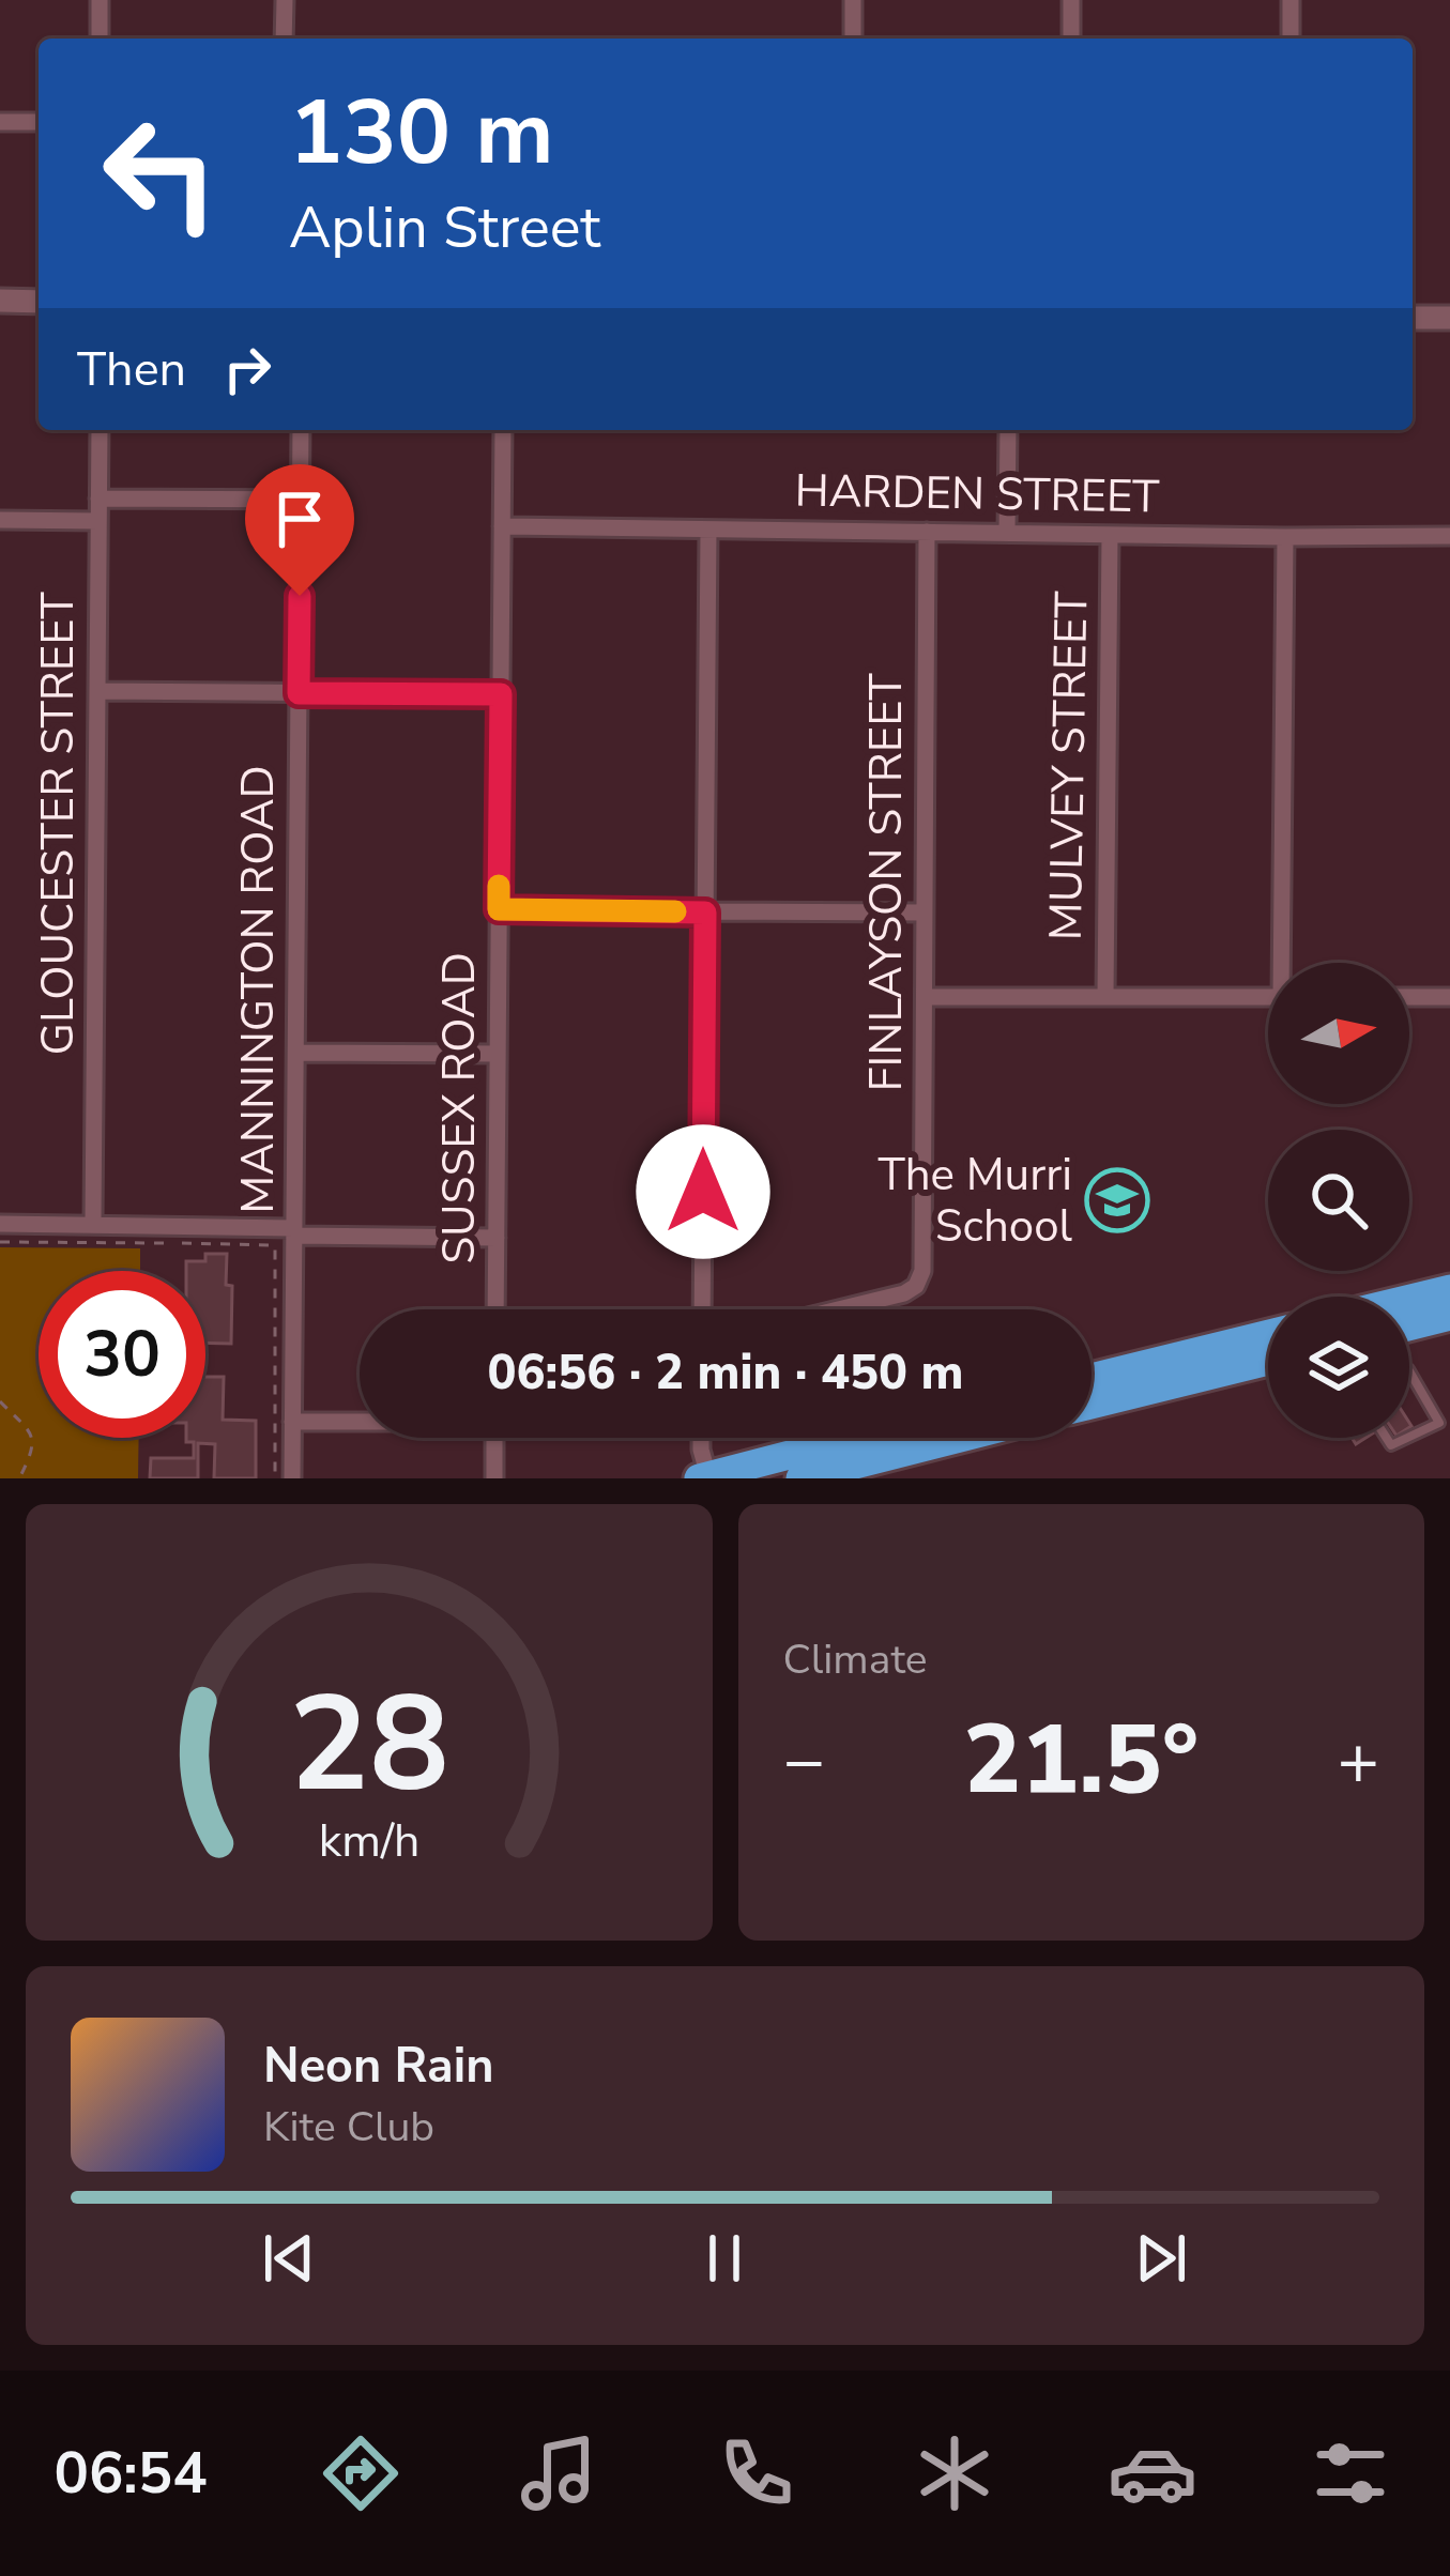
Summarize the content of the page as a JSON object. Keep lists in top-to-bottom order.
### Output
{
  "streets": {
    "street": [
      "HARDEN STREET",
      "MULVEY STREET",
      "GLOUCESTER STREET",
      "FINLAYSON STREET",
      "MANNINGTON ROAD",
      "SUSSEX ROAD"
    ]
  },
  "crossings": [
    ["HARDEN STREET", "MULVEY STREET"],
    ["HARDEN STREET", "FINLAYSON STREET"],
    ["HARDEN STREET", "SUSSEX ROAD"]
  ],
  "places": {
    "school or university": ["The Murri School"]
  },
  "north": "right",
  "page": {
    "turn": ["130 m", "Aplin Street"],
    "then": "Then",
    "limit": "30",
    "trip": "06:56 · 2 min · 450 m",
    "tile": "Climate",
    "heat": ["−", "21.5°", "+"],
    "song": ["Neon Rain", "Kite Club"],
    "tabs": "06:54",
    "gauge": ["28", "km/h"]
  }
}
